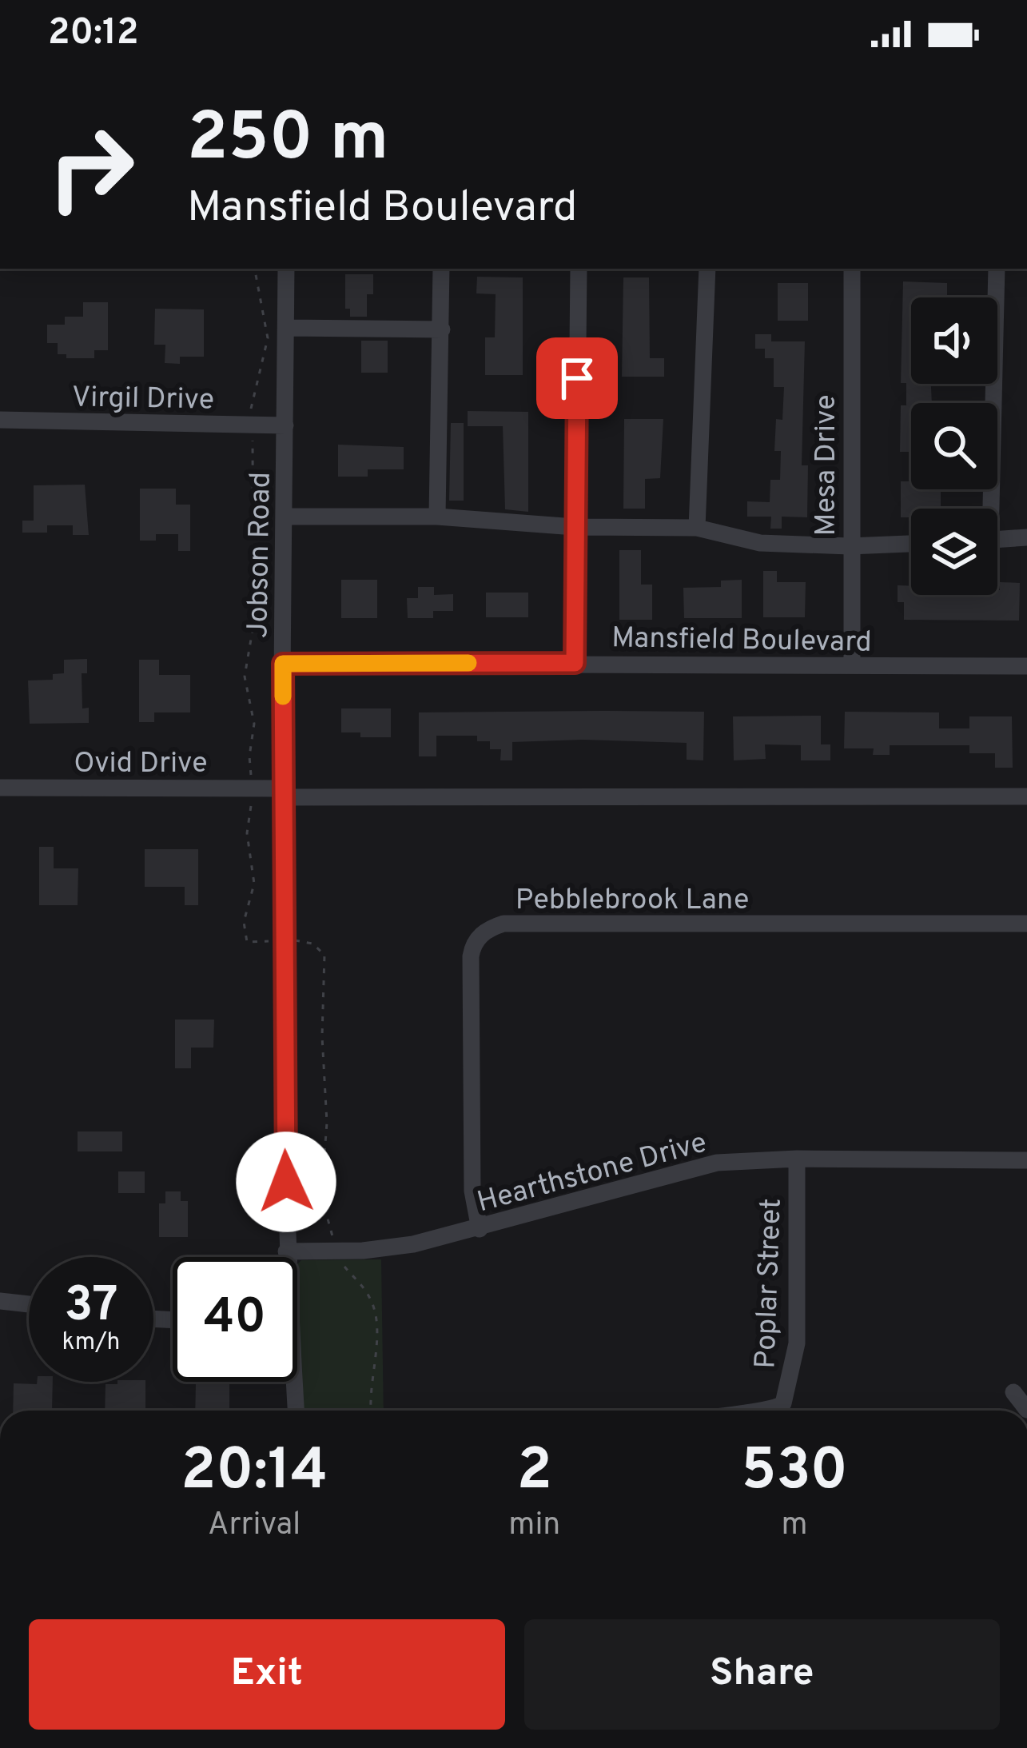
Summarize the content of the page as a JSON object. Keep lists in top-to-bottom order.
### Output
{
  "streets": {
    "street": [
      "Virgil Drive",
      "Mesa Drive",
      "Jobson Road",
      "Mansfield Boulevard",
      "Ovid Drive",
      "Pebblebrook Lane",
      "Hearthstone Drive",
      "Poplar Street"
    ]
  },
  "crossings": [
    ["Virgil Drive", "Jobson Road"],
    ["Mesa Drive", "Mansfield Boulevard"],
    ["Jobson Road", "Mansfield Boulevard"],
    ["Jobson Road", "Ovid Drive"],
    ["Jobson Road", "Hearthstone Drive"],
    ["Pebblebrook Lane", "Hearthstone Drive"],
    ["Hearthstone Drive", "Poplar Street"]
  ],
  "page": {
    "status": "20:12",
    "turn": ["250 m", "Mansfield Boulevard"],
    "speed": "37 km/h",
    "limit": "40",
    "eta": [
      "20:14",
      "Arrival",
      "2",
      "min",
      "530",
      "m"
    ],
    "buttons": ["Exit", "Share"]
  }
}
